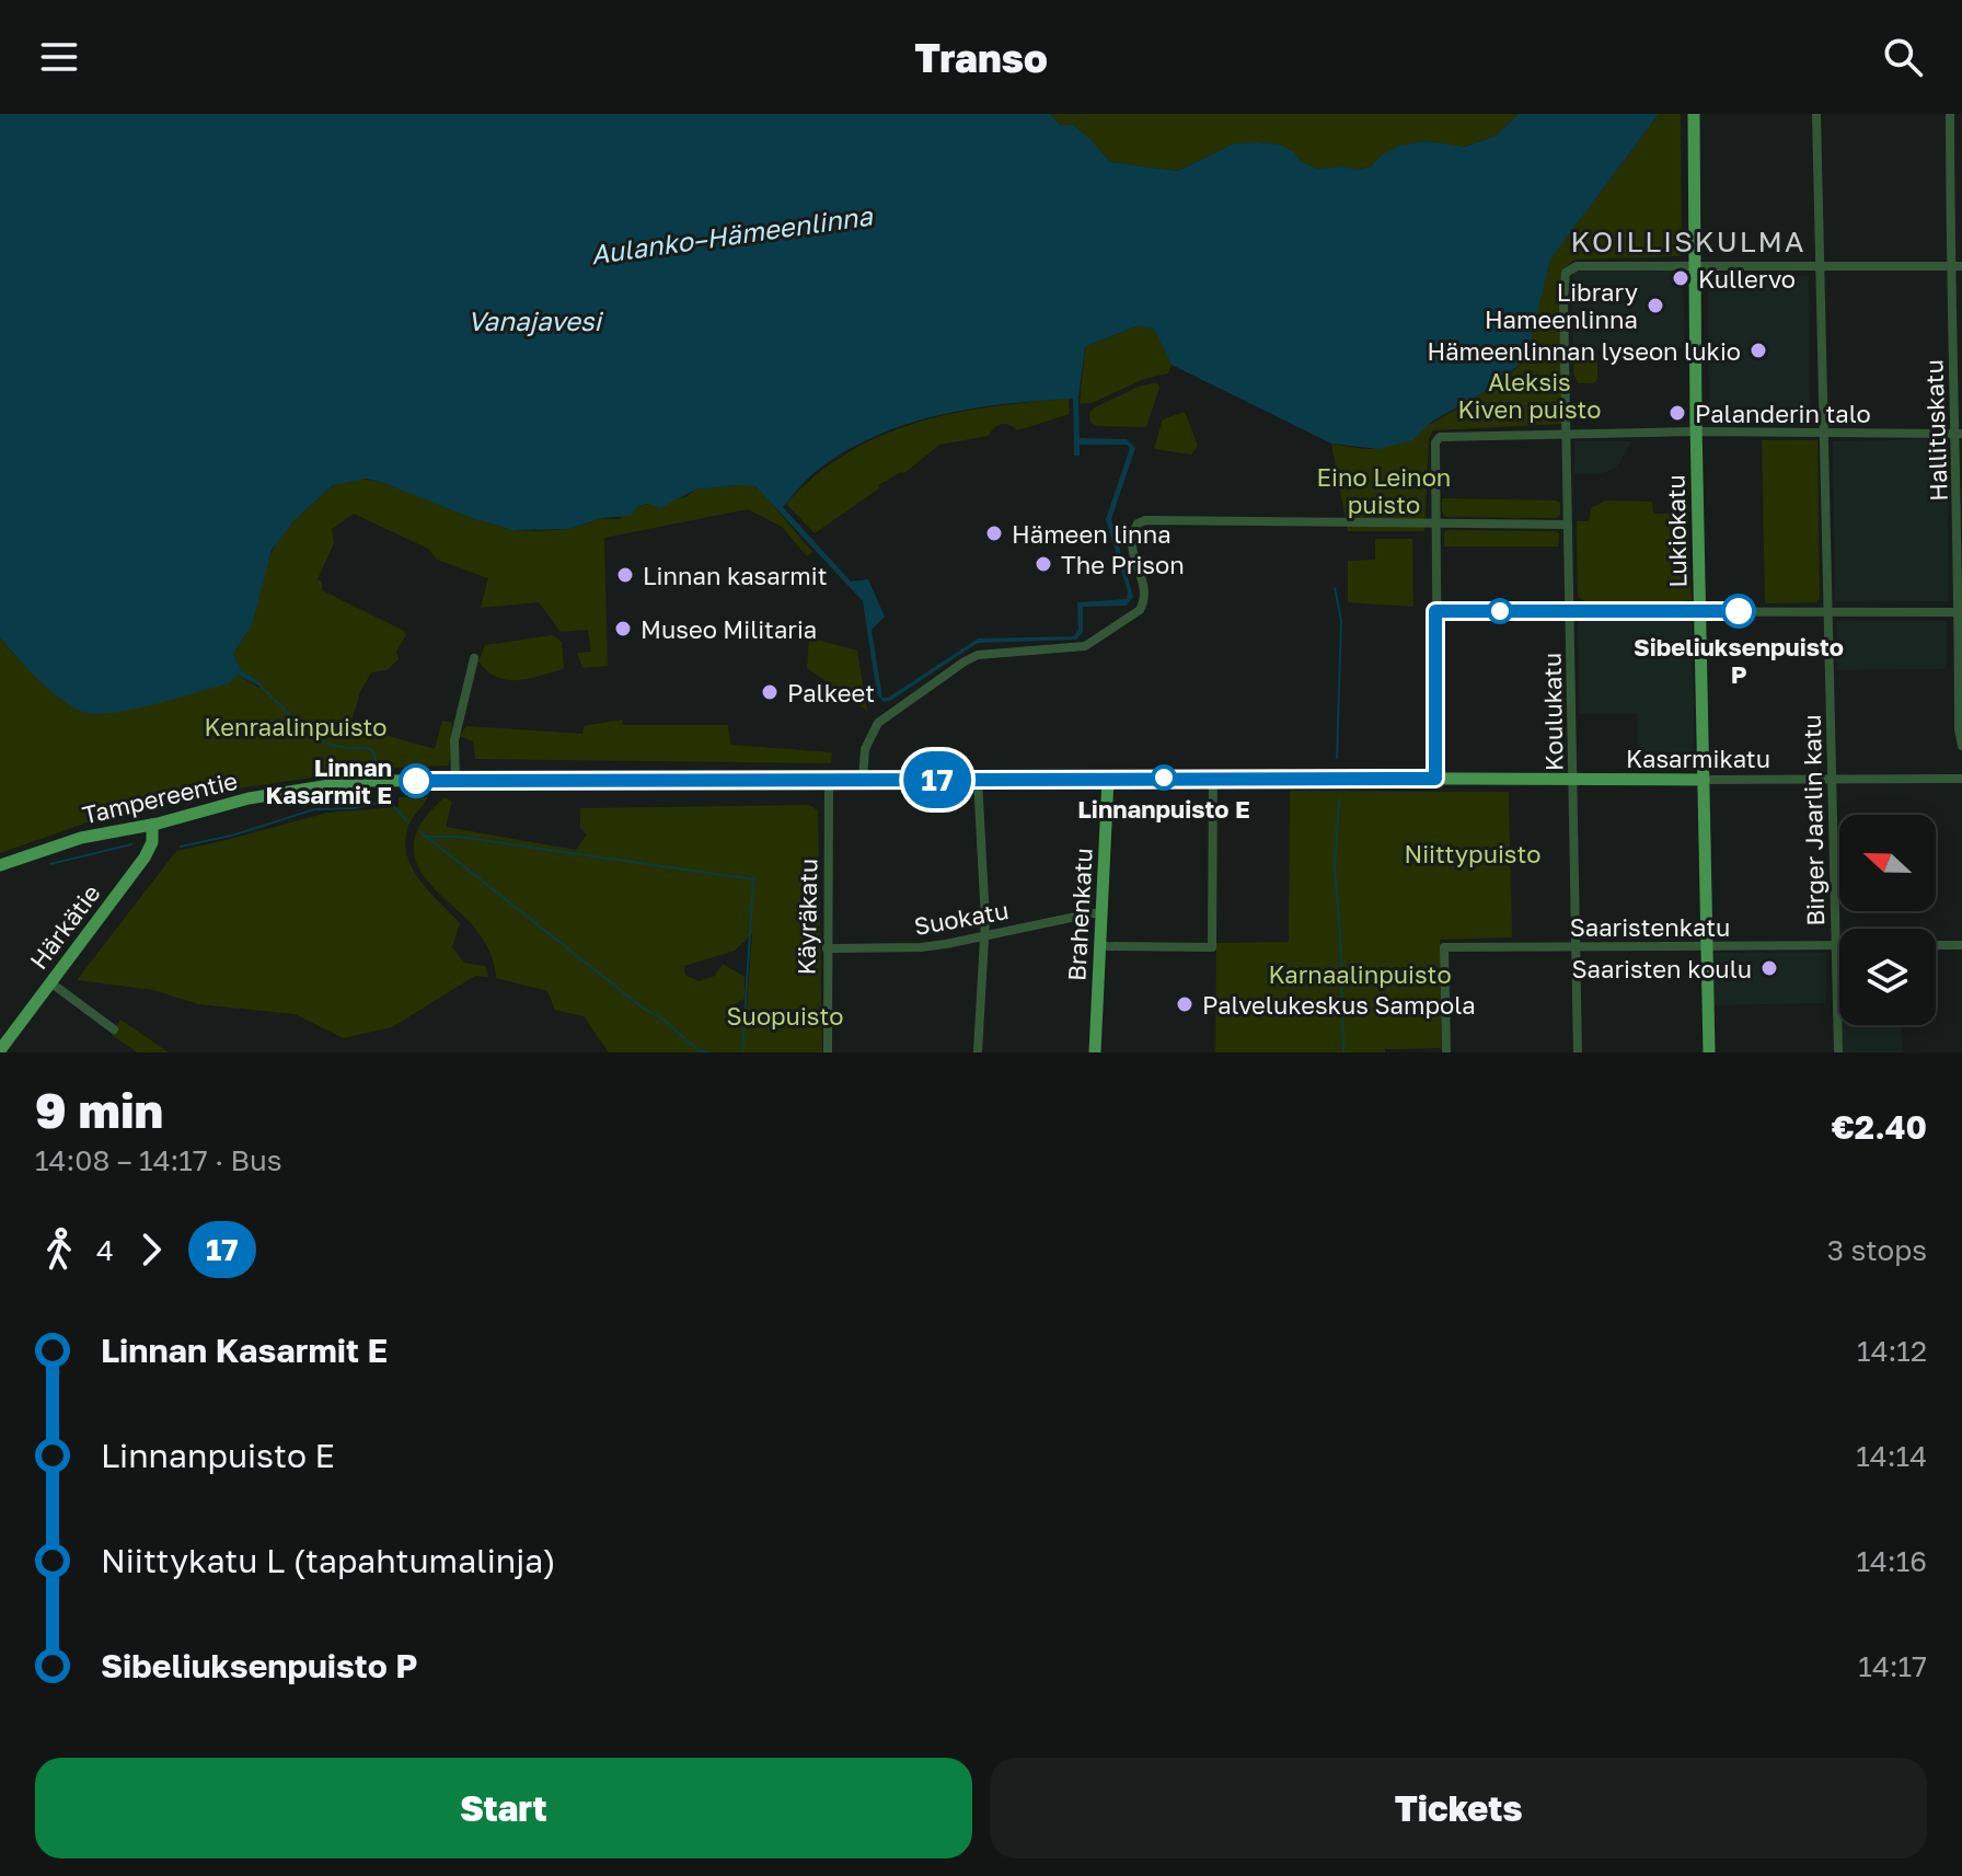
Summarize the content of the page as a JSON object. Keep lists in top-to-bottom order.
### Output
{
  "streets": {
    "main road": [
      "Lukiokatu",
      "Kasarmikatu",
      "Tampereentie",
      "Brahenkatu",
      "Härkätie"
    ],
    "street": [
      "Hallituskatu",
      "Koulukatu",
      "Birger Jaarlin katu",
      "Käyräkatu",
      "Suokatu",
      "Saaristenkatu"
    ]
  },
  "crossings": [
    ["Lukiokatu", "Koulukatu"],
    ["Lukiokatu", "Kasarmikatu"],
    ["Lukiokatu", "Saaristenkatu"],
    ["Koulukatu", "Kasarmikatu"],
    ["Koulukatu", "Saaristenkatu"],
    ["Kasarmikatu", "Tampereentie"],
    ["Kasarmikatu", "Birger Jaarlin katu"],
    ["Tampereentie", "Brahenkatu"],
    ["Tampereentie", "Käyräkatu"],
    ["Tampereentie", "Härkätie"],
    ["Birger Jaarlin katu", "Saaristenkatu"],
    ["Brahenkatu", "Suokatu"],
    ["Käyräkatu", "Suokatu"]
  ],
  "districts": ["KOILLISKULMA"],
  "water": ["Aulanko–Hämeenlinna", "Vanajavesi"],
  "parks": [
    "Aleksis Kiven puisto",
    "Eino Leinon puisto",
    "Kenraalinpuisto",
    "Niittypuisto",
    "Karnaalinpuisto",
    "Suopuisto"
  ],
  "places": [
    "Kullervo",
    "Library Hameenlinna",
    "Hämeenlinnan lyseon lukio",
    "Palanderin talo",
    "Hämeen linna",
    "The Prison",
    "Linnan kasarmit",
    "Sibeliuksenpuisto P",
    "Museo Militaria",
    "Palkeet",
    "Linnanpuisto E",
    "Linnan Kasarmit E",
    "Saaristen koulu",
    "Palvelukeskus Sampola"
  ],
  "lines": ["bus line 17"],
  "north": "left",
  "page": {
    "header": "Transo",
    "on_map": "17",
    "heading": ["9 min", "14:08 – 14:17 · Bus", "€2.40"],
    "legs": ["4", "17", "3 stops"],
    "list": [
      {
        "name": "Linnan Kasarmit E",
        "value": "14:12"
      },
      {
        "name": "Linnanpuisto E",
        "value": "14:14"
      },
      {
        "name": "Niittykatu L (tapahtumalinja)",
        "value": "14:16"
      },
      {
        "name": "Sibeliuksenpuisto P",
        "value": "14:17"
      }
    ],
    "buttons": ["Start", "Tickets"]
  }
}
